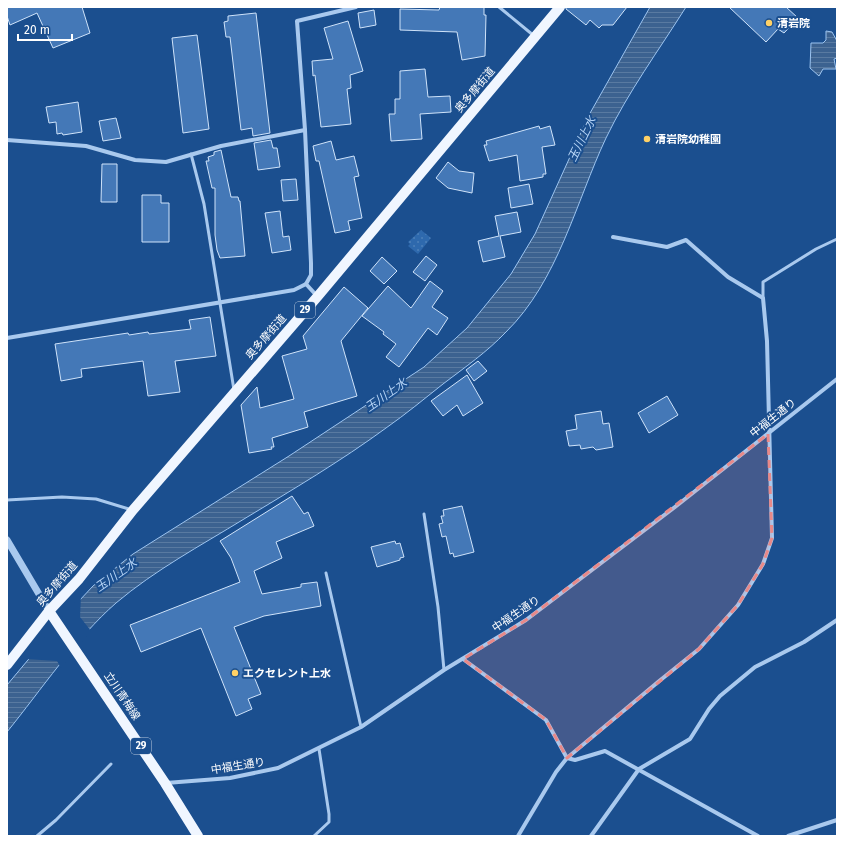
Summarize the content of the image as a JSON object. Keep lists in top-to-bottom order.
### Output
{
  "streets": {
    "main road": ["奥多摩街道", "29", "立川青梅線"],
    "street": ["中福生通り"]
  },
  "crossings": [
    ["奥多摩街道", "立川青梅線"],
    ["中福生通り", "立川青梅線"]
  ],
  "water": ["玉川上水"],
  "places": ["清岩院", "清岩院幼稚園", "エクセレント上水"],
  "scale_bar": "20 m"
}
